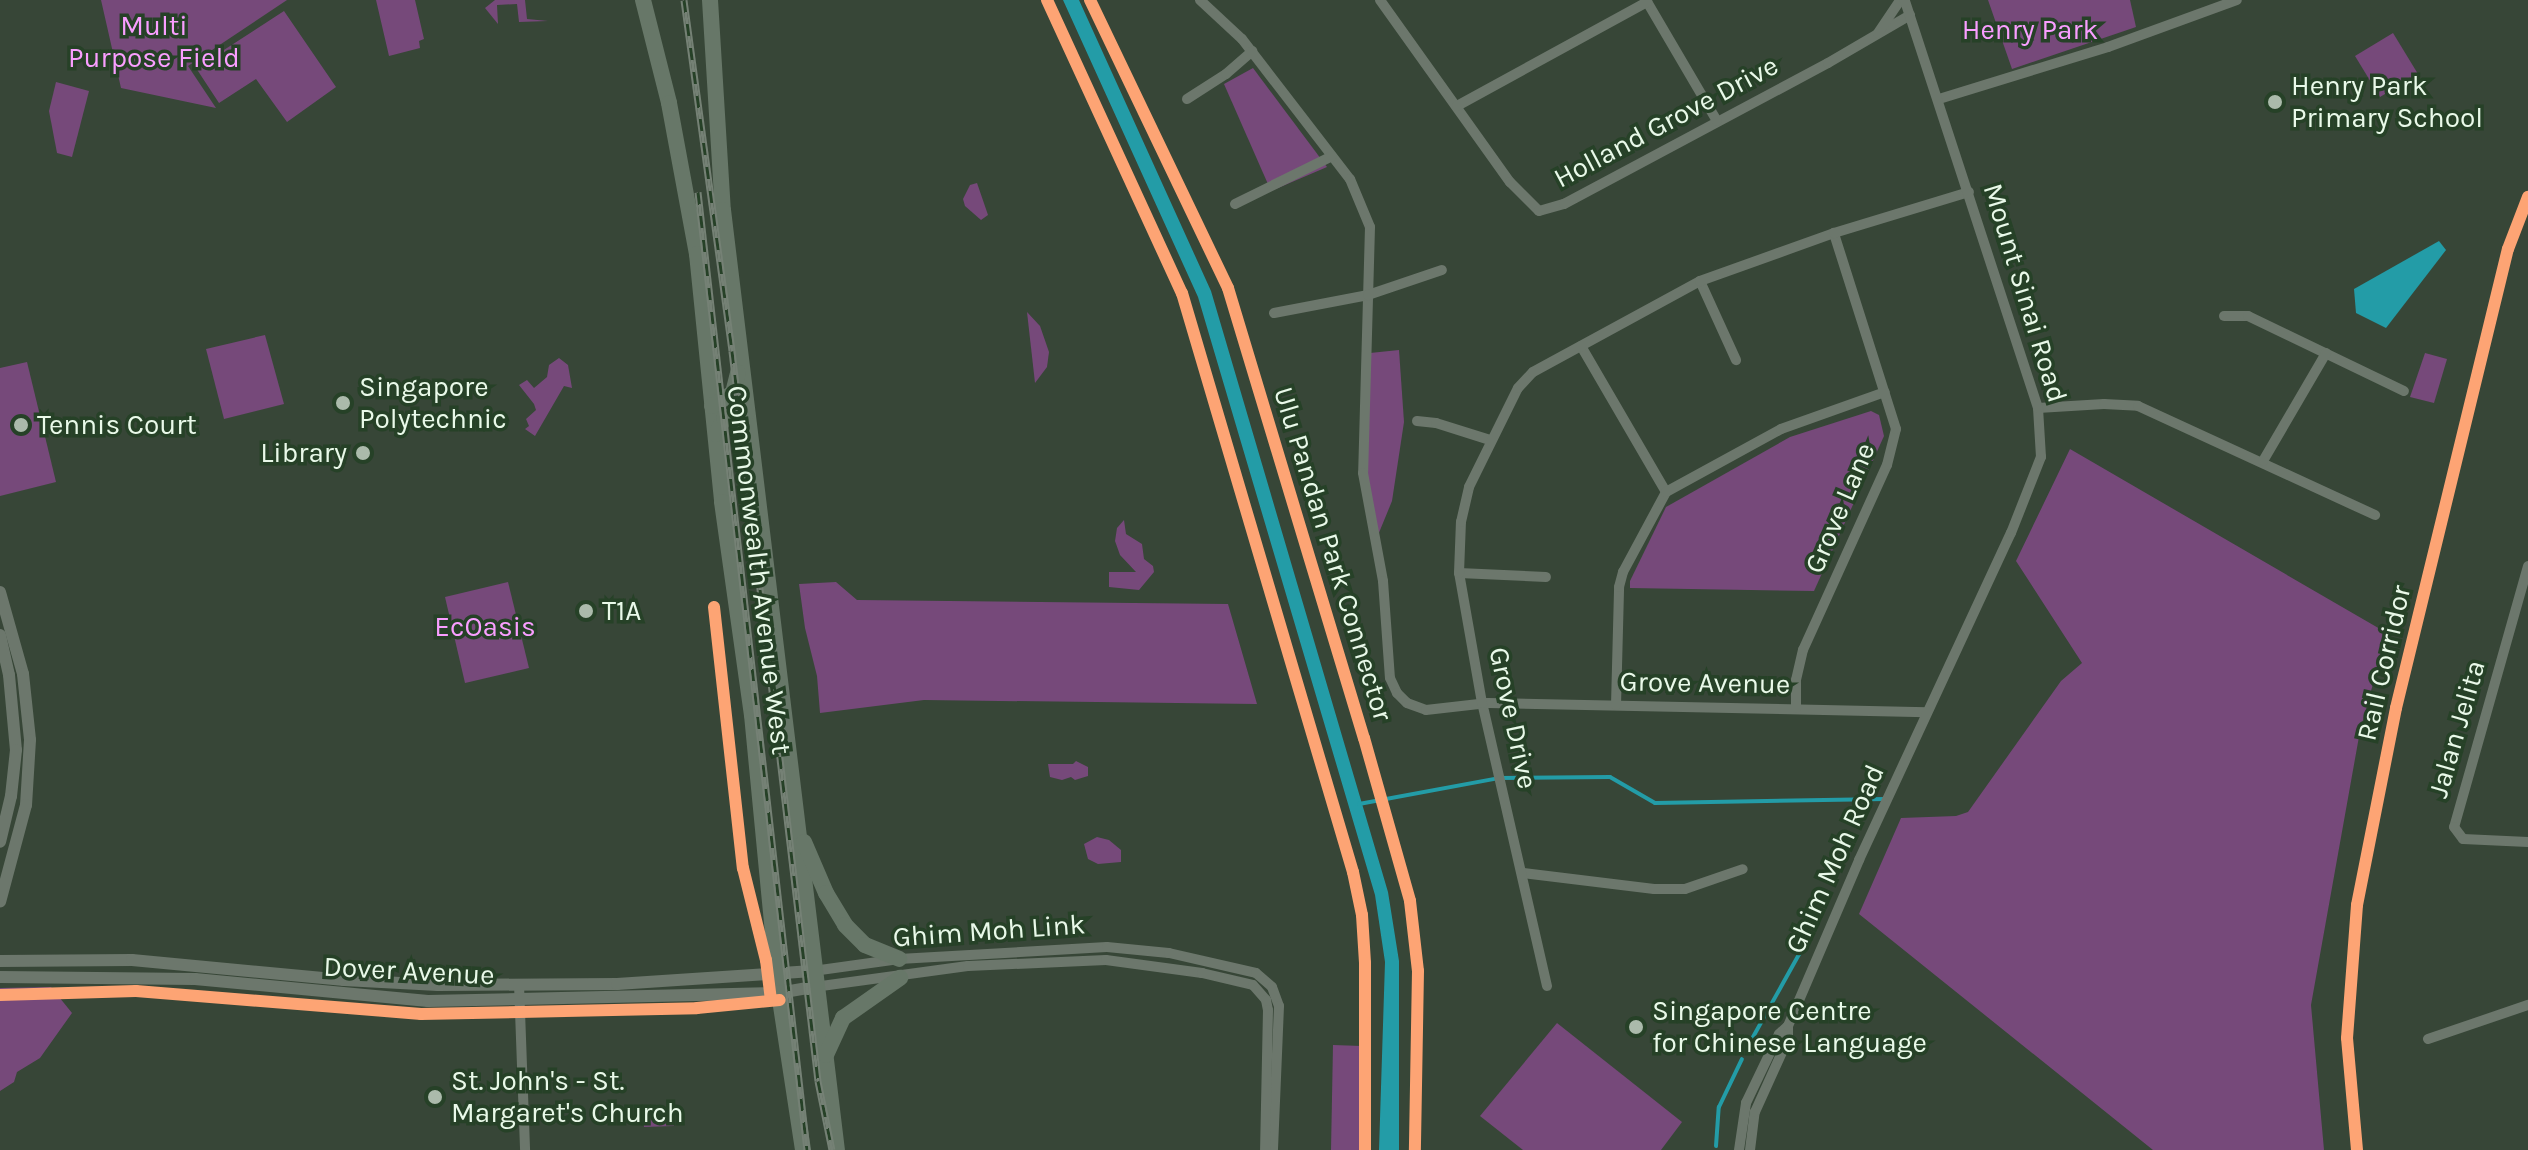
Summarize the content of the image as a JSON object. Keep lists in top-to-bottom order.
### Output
{
  "streets": {
    "main road": ["Commonwealth Avenue West"],
    "street": [
      "Holland Grove Drive",
      "Mount Sinai Road",
      "Grove Lane",
      "Grove Avenue",
      "Grove Drive",
      "Jalan Jelita",
      "Ghim Moh Road",
      "Ghim Moh Link",
      "Dover Avenue"
    ],
    "cycle path": ["Ulu Pandan Park Connector", "Rail Corridor"]
  },
  "crossings": [
    ["Holland Grove Drive", "Mount Sinai Road"],
    ["Mount Sinai Road", "Grove Avenue"],
    ["Mount Sinai Road", "Grove Drive"],
    ["Mount Sinai Road", "Ghim Moh Road"],
    ["Grove Lane", "Grove Avenue"],
    ["Grove Lane", "Grove Drive"],
    ["Commonwealth Avenue West", "Ghim Moh Link"],
    ["Commonwealth Avenue West", "Dover Avenue"],
    ["Grove Avenue", "Grove Drive"],
    ["Grove Avenue", "Ghim Moh Road"],
    ["Ghim Moh Link", "Dover Avenue"]
  ],
  "parks": ["Multi Purpose Field", "Henry Park", "EcOasis"],
  "places": [
    "Henry Park Primary School",
    "Singapore Polytechnic",
    "Tennis Court",
    "Library",
    "T1A",
    "Singapore Centre for Chinese Language",
    "St. John's - St. Margaret's Church"
  ]
}
